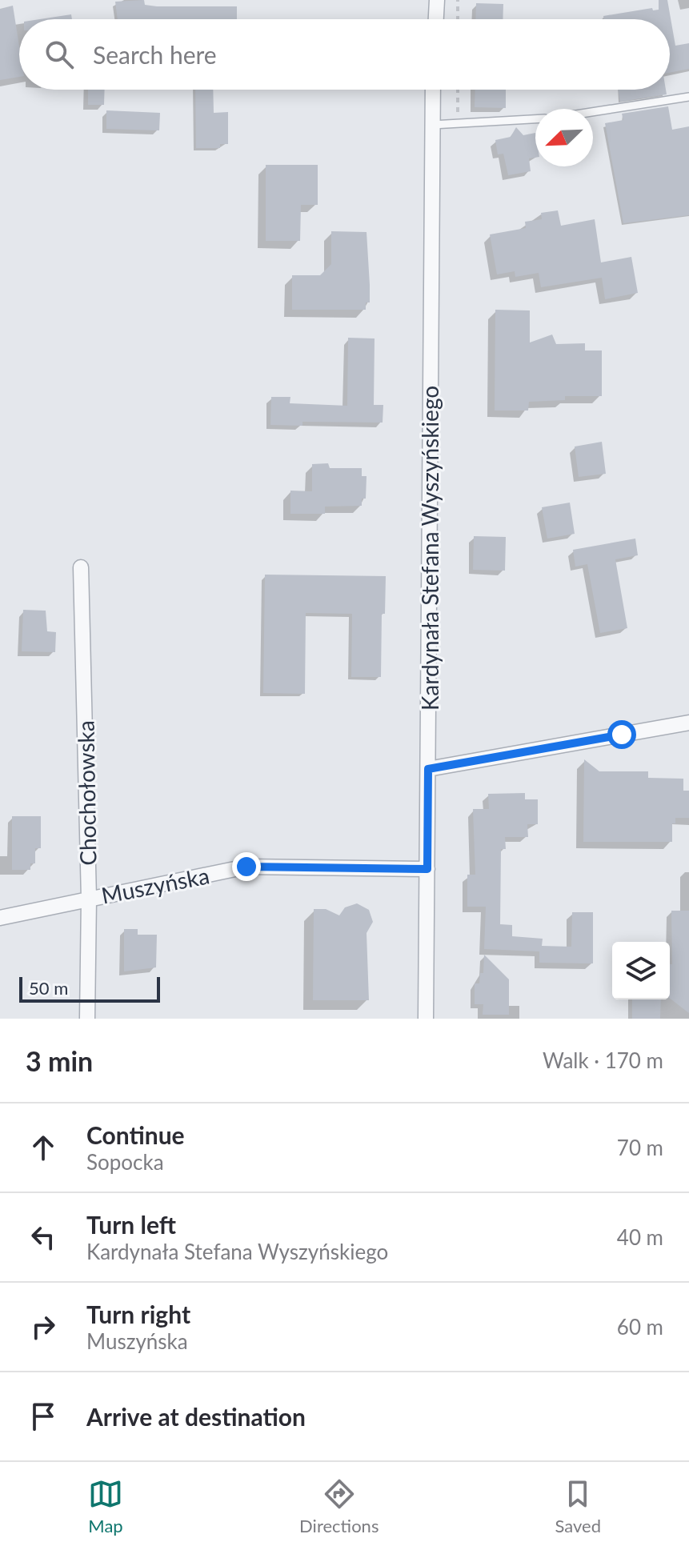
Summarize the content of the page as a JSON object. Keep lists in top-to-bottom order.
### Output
{
  "streets": {
    "street": ["Kardynała Stefana Wyszyńskiego", "Chochołowska", "Muszyńska"]
  },
  "crossings": [
    ["Kardynała Stefana Wyszyńskiego", "Muszyńska"],
    ["Chochołowska", "Muszyńska"]
  ],
  "scale_bar": "50 m",
  "north": "bottom left",
  "page": {
    "search": "Search here",
    "scale": "50 m",
    "heading": ["3 min", "Walk · 170 m"],
    "list": [
      ["Continue", "Sopocka", "70 m"],
      ["Turn left", "Kardynała Stefana Wyszyńskiego", "40 m"],
      ["Turn right", "Muszyńska", "60 m"],
      "Arrive at destination"
    ],
    "nav": ["Map", "Directions", "Saved"]
  }
}
